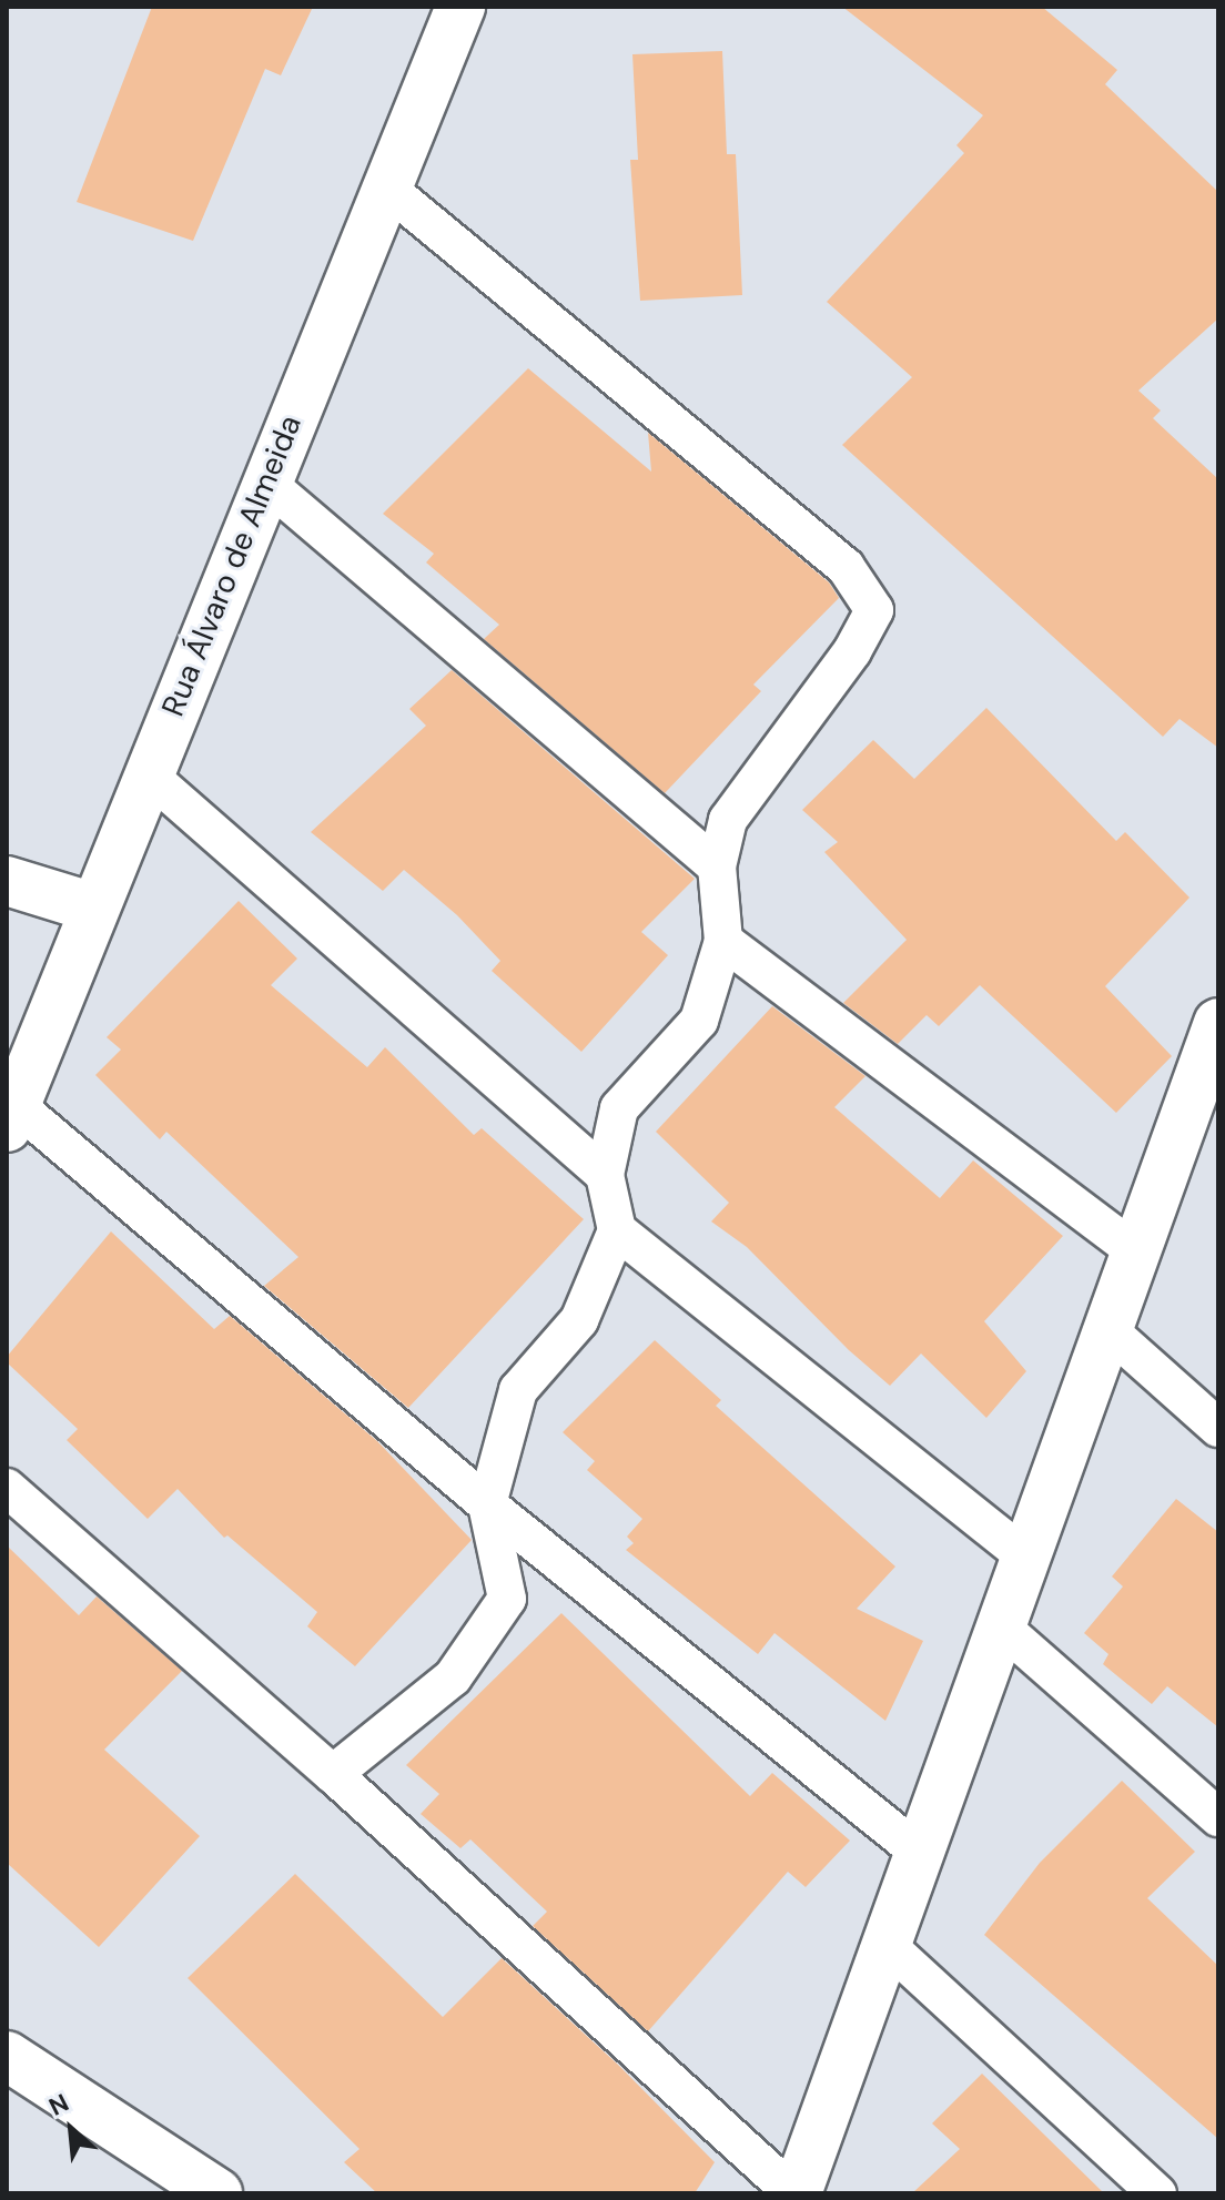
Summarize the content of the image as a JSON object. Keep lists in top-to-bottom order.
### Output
{
  "streets": {
    "street": ["Rua Álvaro de Almeida"]
  },
  "north": "top left"
}
